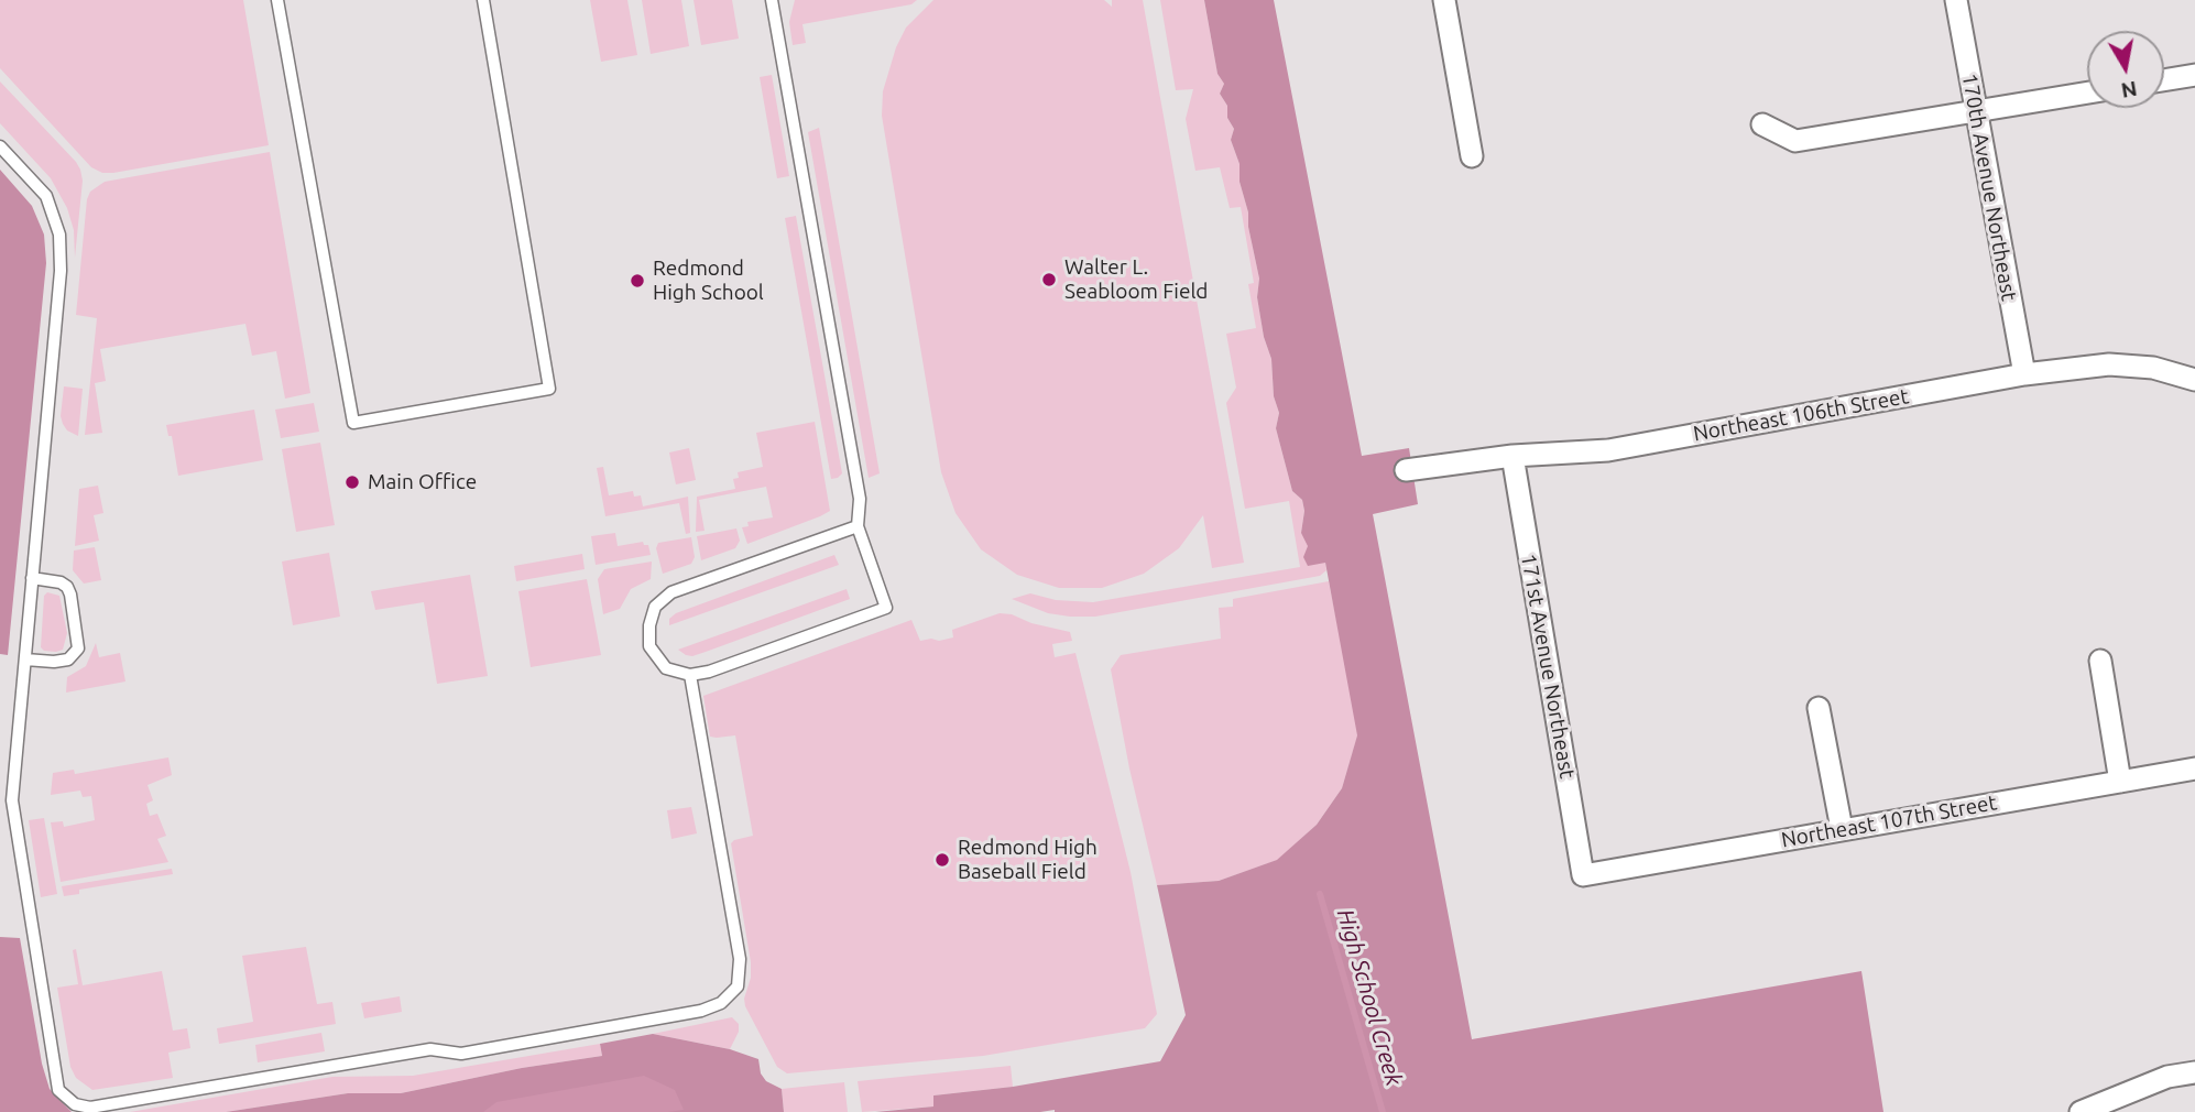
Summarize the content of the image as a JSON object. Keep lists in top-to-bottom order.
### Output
{
  "streets": {
    "street": [
      "170th Avenue Northeast",
      "Northeast 106th Street",
      "171st Avenue Northeast",
      "Northeast 107th Street"
    ]
  },
  "crossings": [
    ["170th Avenue Northeast", "Northeast 106th Street"],
    ["Northeast 106th Street", "171st Avenue Northeast"],
    ["171st Avenue Northeast", "Northeast 107th Street"]
  ],
  "water": ["High School Creek"],
  "places": [
    "Walter L. Seabloom Field",
    "Redmond High School",
    "Main Office",
    "Redmond High Baseball Field"
  ],
  "north": "bottom"
}
